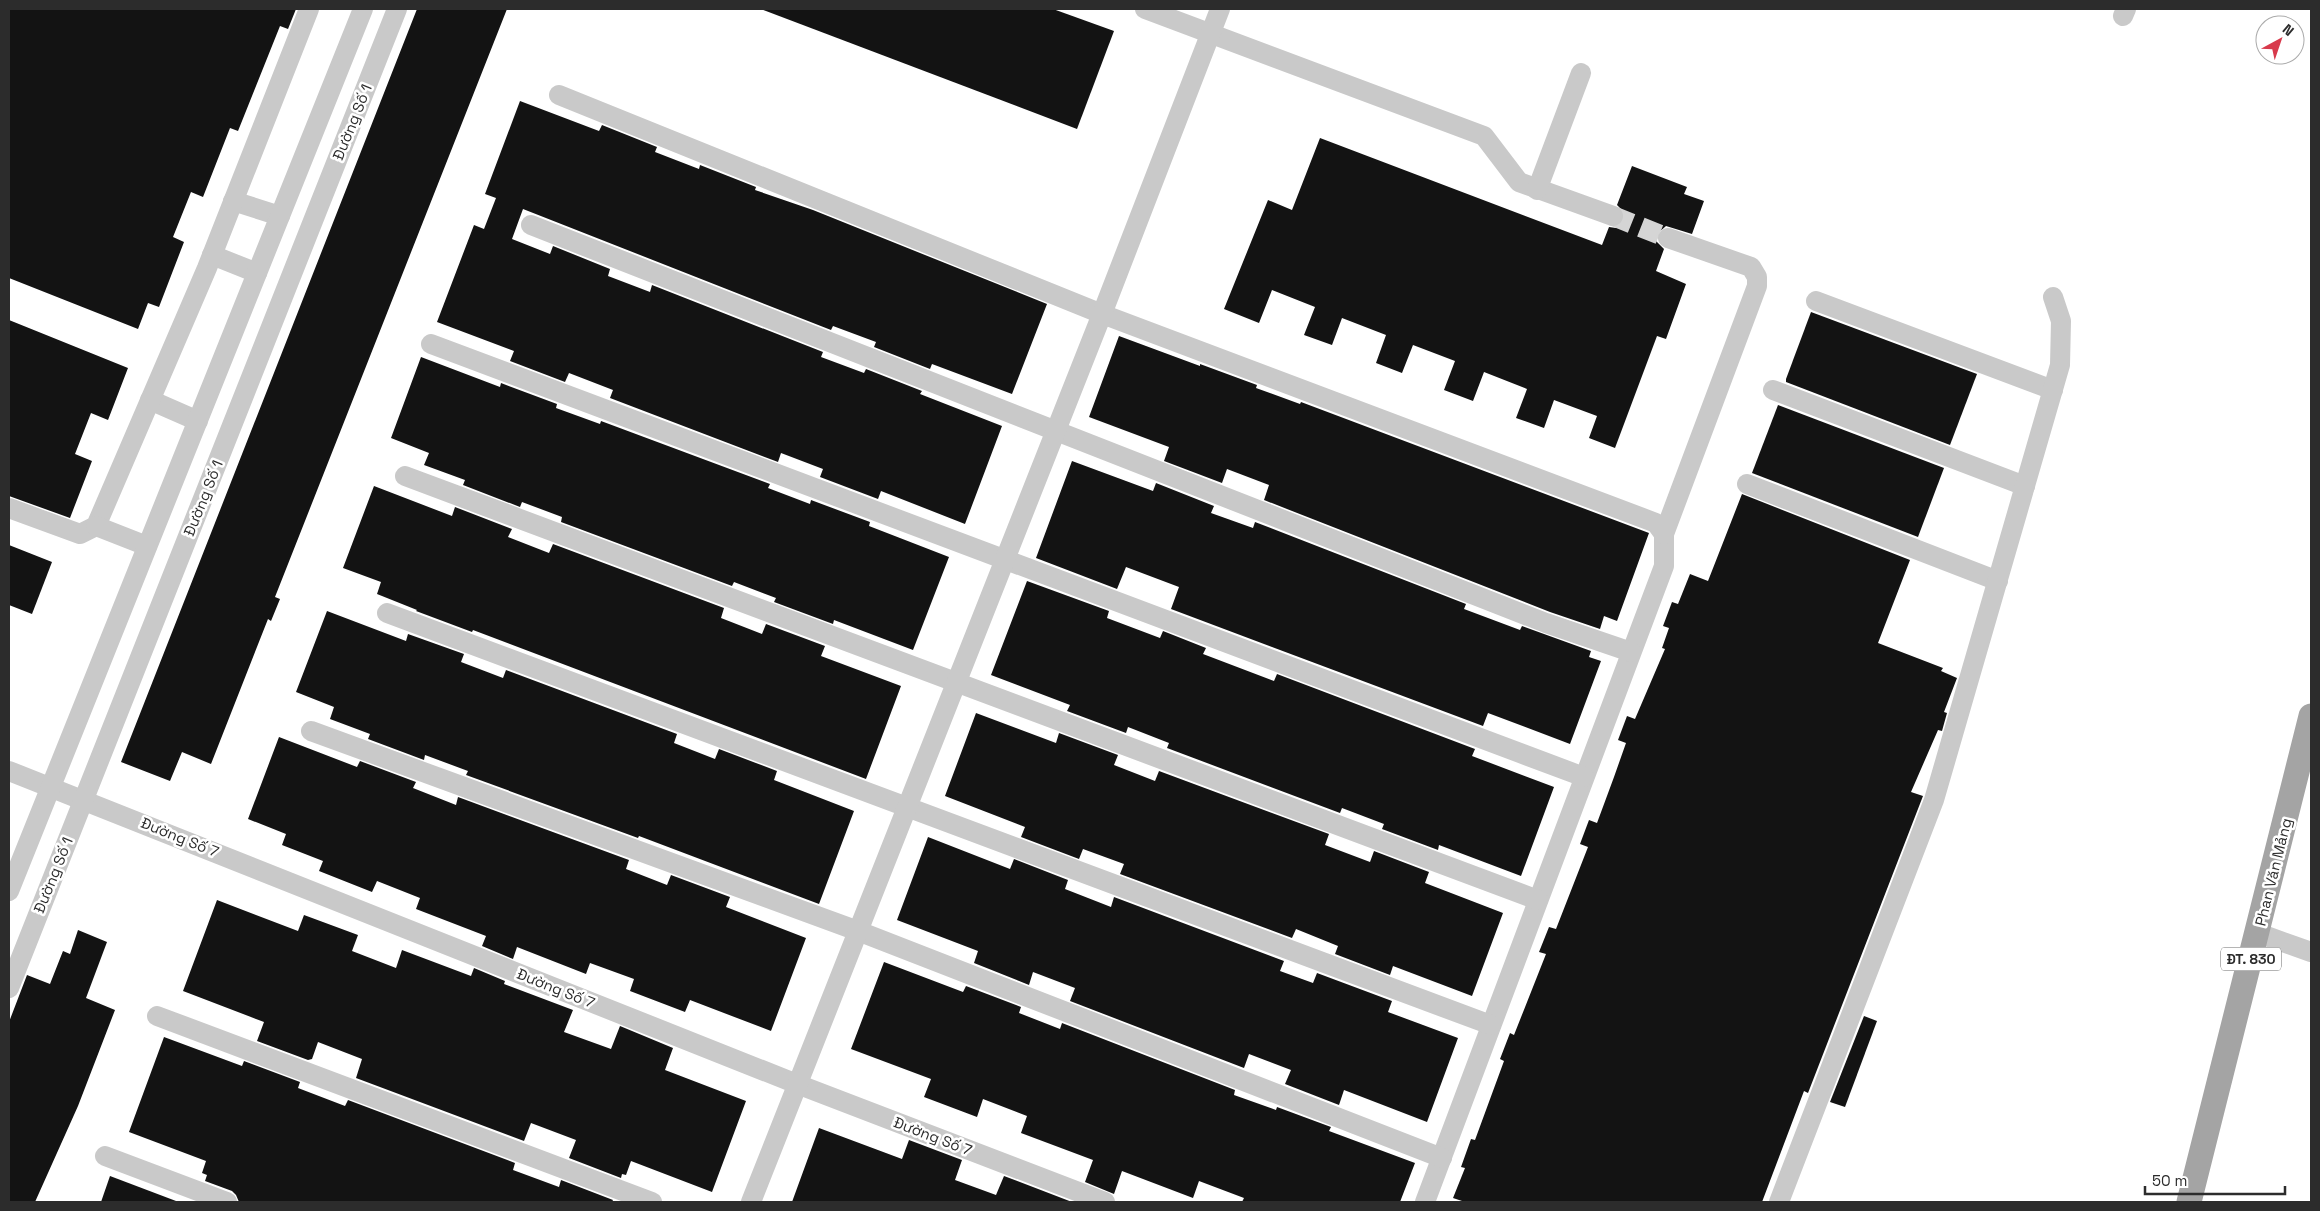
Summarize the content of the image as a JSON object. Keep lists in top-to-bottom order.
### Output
{
  "streets": {
    "main road": ["Phan Văn Mảng", "ĐT. 830"],
    "street": ["Đường Số 1", "Đường Số 7"]
  },
  "crossings": [
    ["Đường Số 1", "Đường Số 7"]
  ],
  "scale_bar": "50 m",
  "north": "top right"
}
